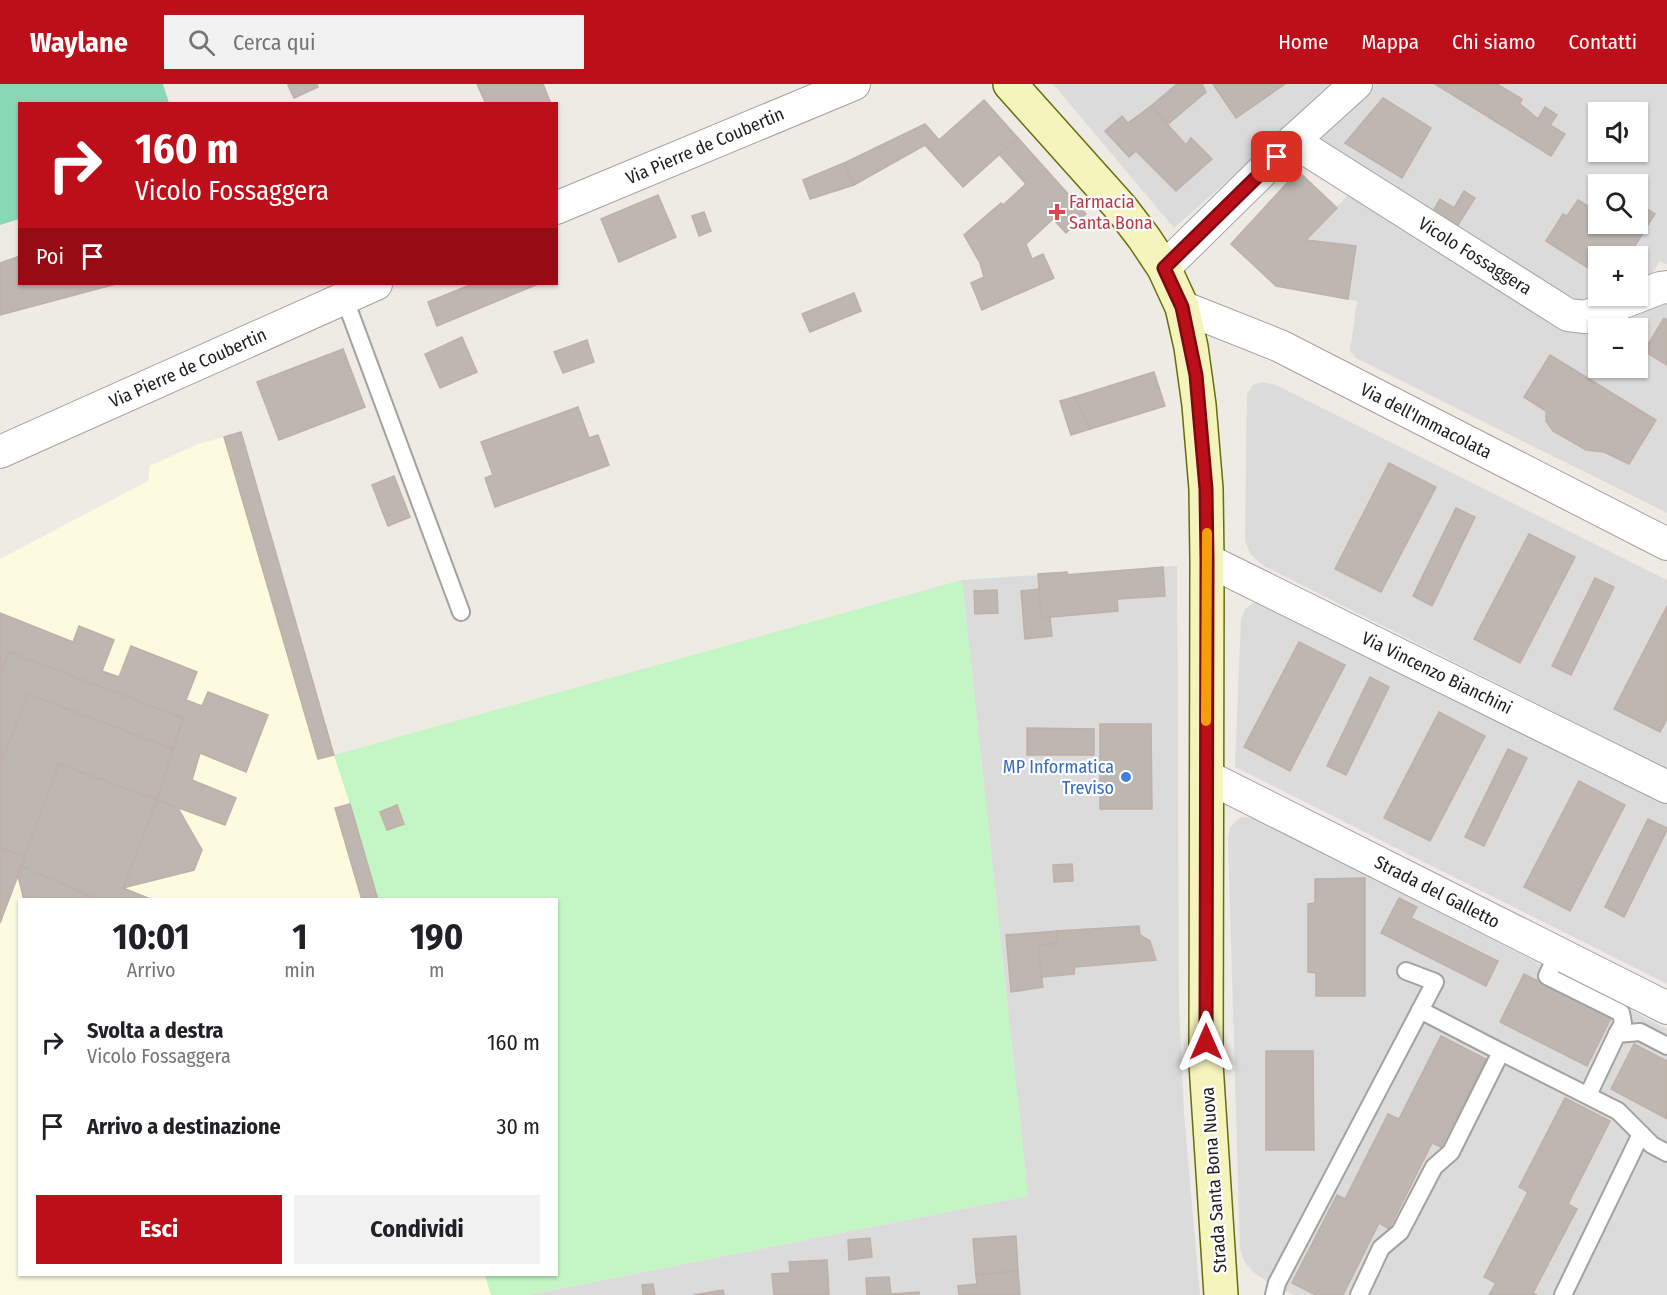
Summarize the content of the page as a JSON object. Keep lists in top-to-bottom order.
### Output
{
  "streets": {
    "street": [
      "Via Pierre de Coubertin",
      "Vicolo Fossaggera",
      "Via dell'Immacolata",
      "Via Vincenzo Bianchini",
      "Strada del Galletto",
      "Strada Santa Bona Nuova"
    ]
  },
  "crossings": [
    ["Via dell'Immacolata", "Strada Santa Bona Nuova"],
    ["Via Vincenzo Bianchini", "Strada Santa Bona Nuova"],
    ["Strada del Galletto", "Strada Santa Bona Nuova"]
  ],
  "places": {
    "health": ["Farmacia Santa Bona"],
    "other": ["MP Informatica Treviso"]
  },
  "page": {
    "header": "Waylane",
    "search": "Cerca qui",
    "nav": [
      "Home",
      "Mappa",
      "Chi siamo",
      "Contatti"
    ],
    "map_buttons": ["+", "−"],
    "turn": ["160 m", "Vicolo Fossaggera"],
    "then": "Poi",
    "eta": [
      "10:01",
      "Arrivo",
      "1",
      "min",
      "190",
      "m"
    ],
    "list": [
      {
        "name": "Svolta a destra",
        "note": "Vicolo Fossaggera",
        "value": "160 m"
      },
      {
        "name": "Arrivo a destinazione",
        "value": "30 m"
      }
    ],
    "buttons": ["Esci", "Condividi"]
  }
}
